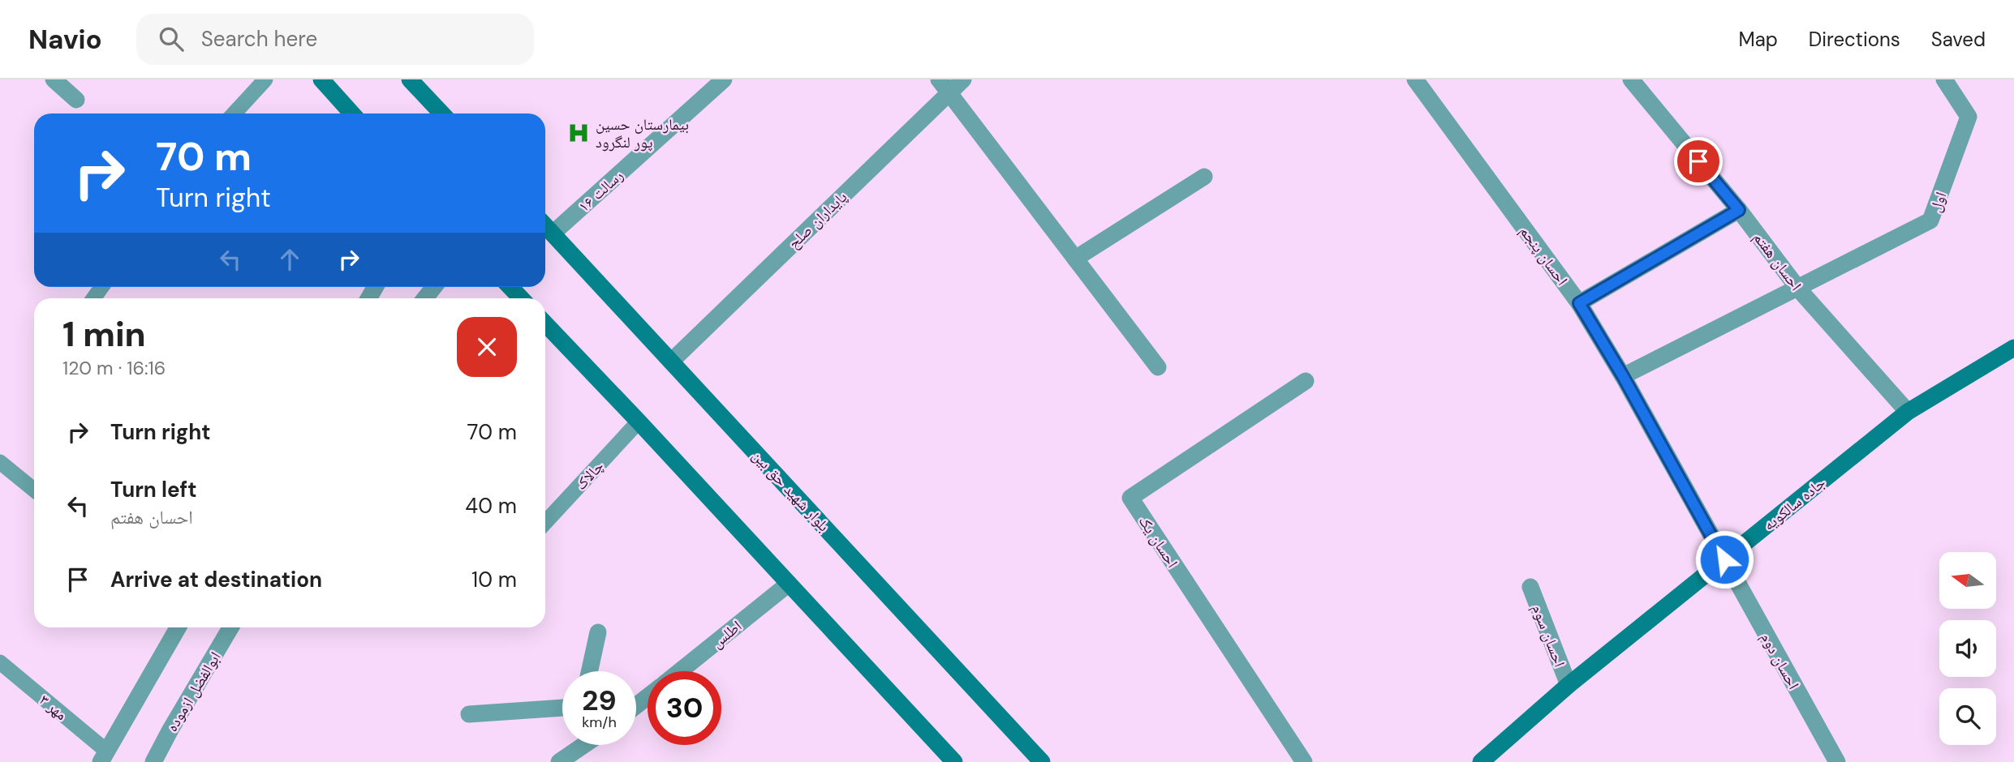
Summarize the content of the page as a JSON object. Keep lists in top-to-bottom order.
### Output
{
  "streets": {
    "main road": ["بلوار شهید حق بین", "جاده سالکویه"],
    "street": [
      "رسالت ۱۶",
      "اول",
      "پایداران صلح",
      "احسان پنجم",
      "احسان هفتم",
      "احسان یک",
      "اطلس",
      "احسان سوم",
      "احسان دوم",
      "ابوالفضل ازموده"
    ],
    "lane": ["چالاک", "مهر ۳"]
  },
  "crossings": [
    ["رسالت ۱۶", "بلوار شهید حق بین"],
    ["اول", "احسان هفتم"],
    ["پایداران صلح", "بلوار شهید حق بین"],
    ["احسان پنجم", "جاده سالکویه"],
    ["احسان پنجم", "احسان دوم"],
    ["احسان هفتم", "جاده سالکویه"],
    ["جاده سالکویه", "احسان سوم"],
    ["جاده سالکویه", "احسان دوم"]
  ],
  "places": {
    "hospital": ["بیمارستان حسین پور لنگرود"]
  },
  "north": "left",
  "page": {
    "header": "Navio",
    "search": "Search here",
    "nav": ["Map", "Directions", "Saved"],
    "turn": ["70 m", "Turn right"],
    "heading": ["1 min", "120 m · 16:16"],
    "list": [
      {
        "name": "Turn right",
        "value": "70 m"
      },
      {
        "name": "Turn left",
        "note": "احسان هفتم",
        "value": "40 m"
      },
      {
        "name": "Arrive at destination",
        "value": "10 m"
      }
    ],
    "speed": "29 km/h",
    "limit": "30"
  }
}
